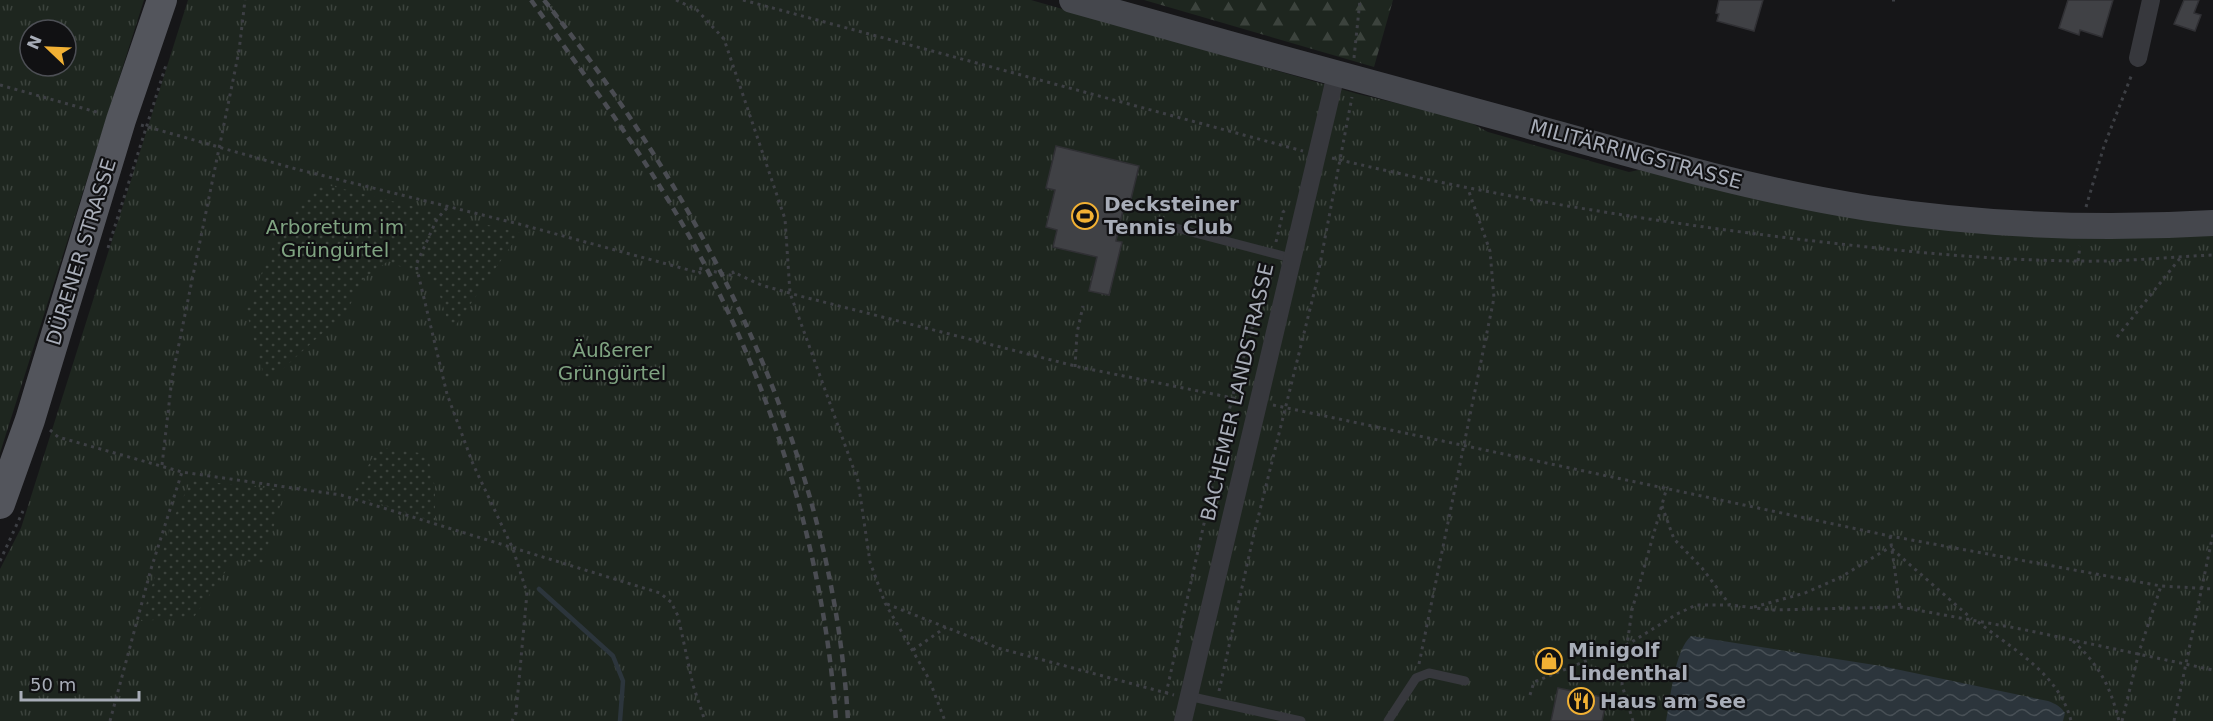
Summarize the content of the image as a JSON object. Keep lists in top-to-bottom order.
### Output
{
  "streets": {
    "main road": ["MILITÄRRINGSTRASSE", "DÜRENER STRASSE"],
    "street": ["BACHEMER LANDSTRASSE"]
  },
  "crossings": [
    ["MILITÄRRINGSTRASSE", "BACHEMER LANDSTRASSE"]
  ],
  "parks": ["Arboretum im Grüngürtel", "Äußerer Grüngürtel"],
  "places": {
    "sports": ["Decksteiner Tennis Club"],
    "shop": ["Minigolf Lindenthal"],
    "restaurant": ["Haus am See"]
  },
  "scale_bar": "50 m",
  "north": "top left"
}
